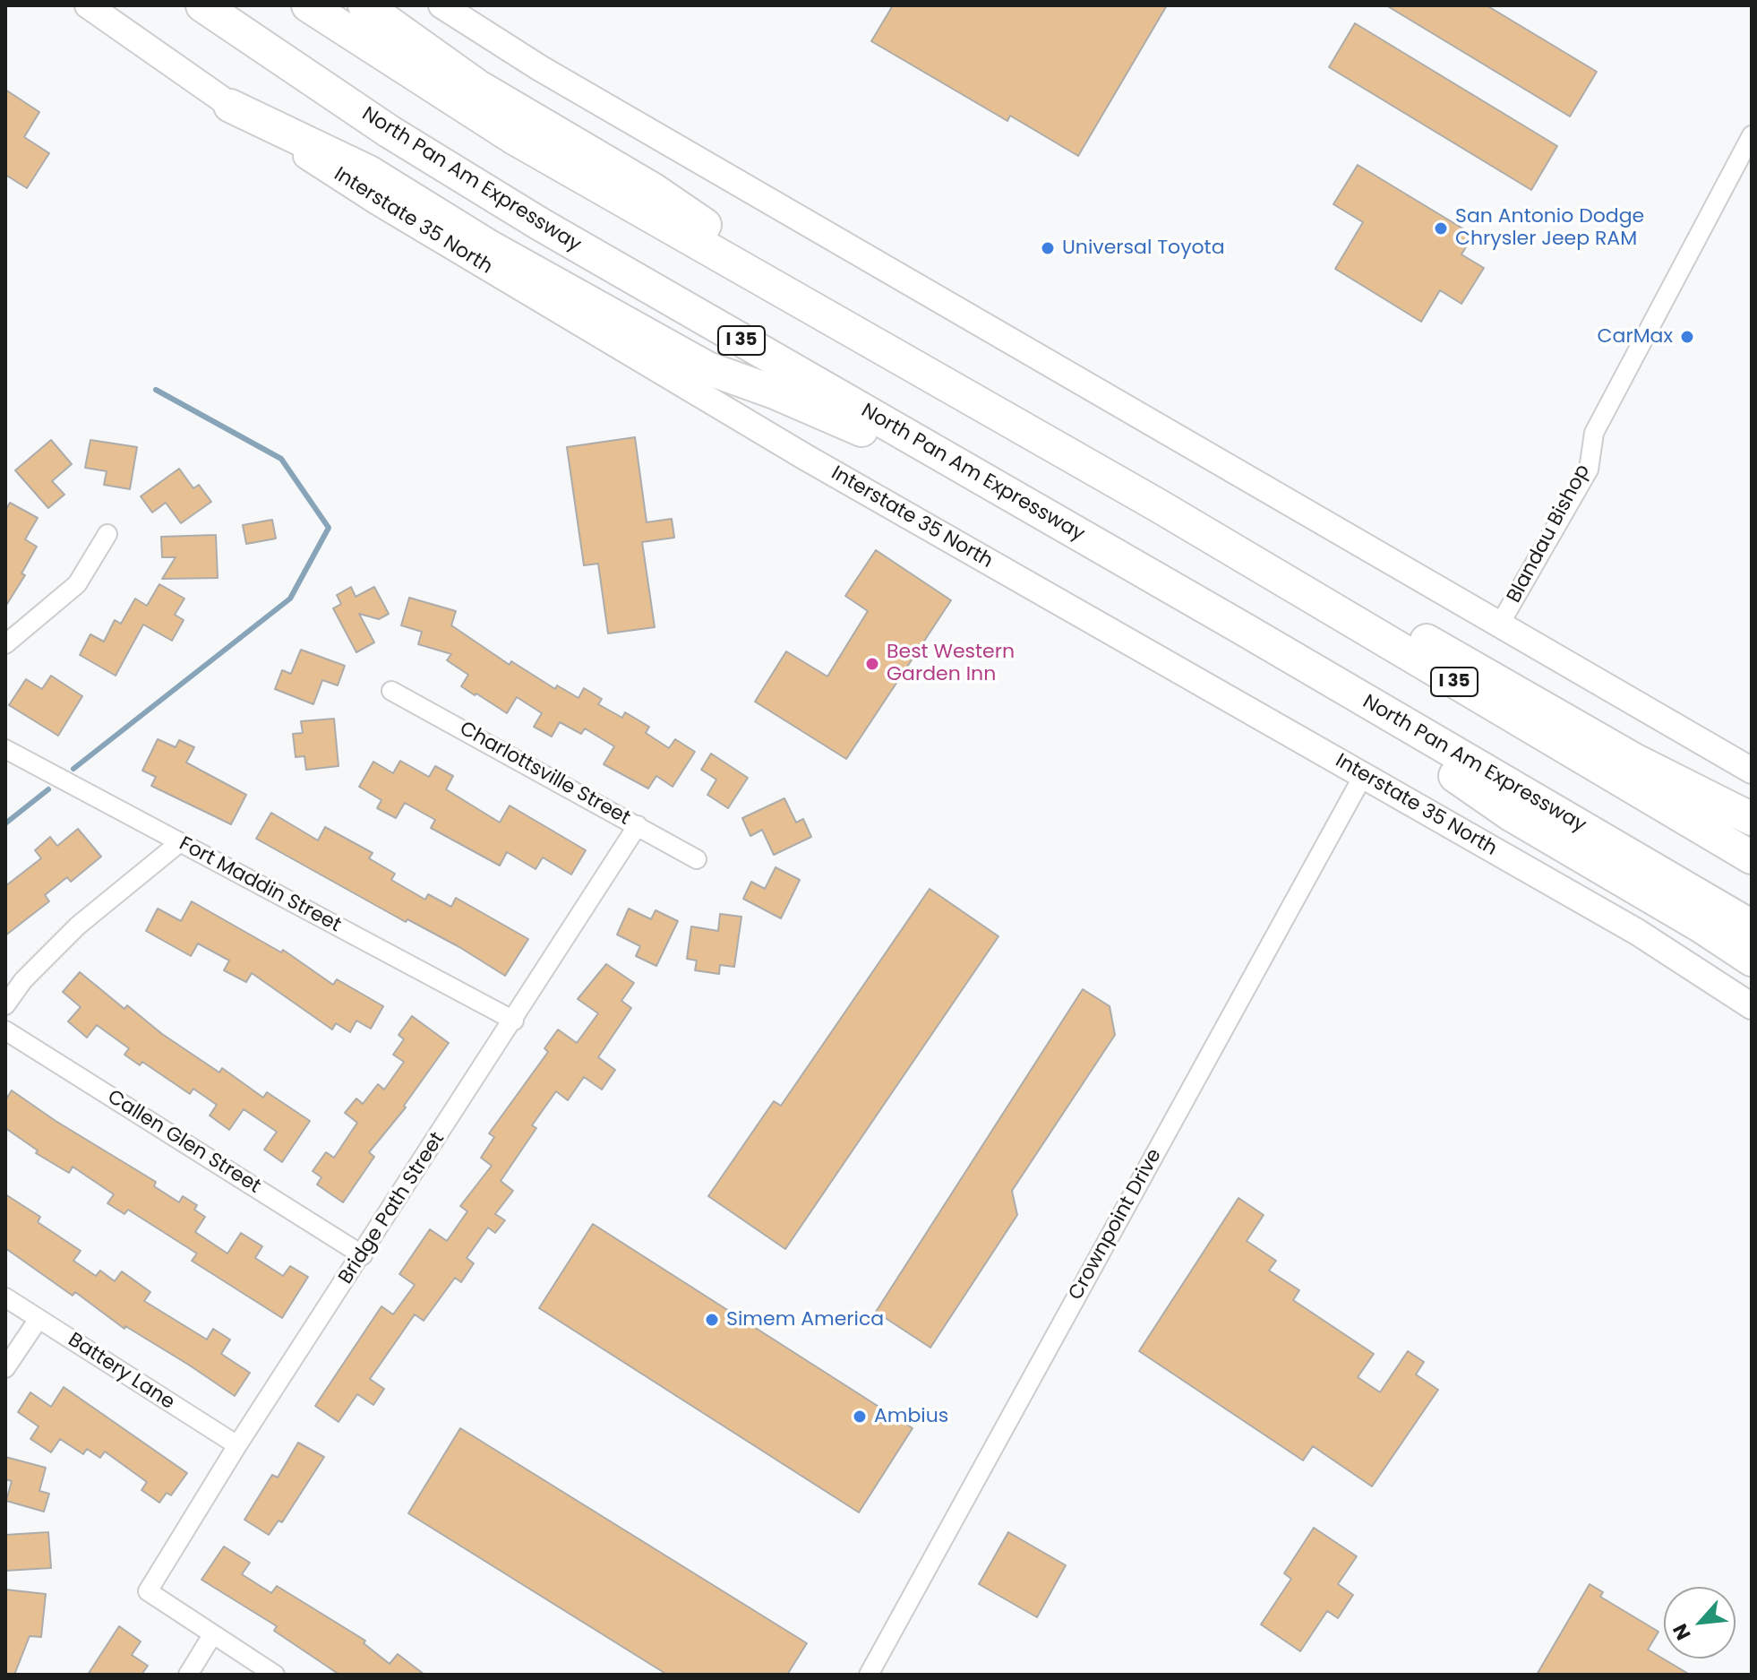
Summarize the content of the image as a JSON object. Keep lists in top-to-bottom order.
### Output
{
  "streets": {
    "highway": ["North Pan Am Expressway", "I 35"],
    "main road": ["Interstate 35 North"],
    "street": [
      "Blandau Bishop",
      "Charlottsville Street",
      "Fort Maddin Street",
      "Callen Glen Street",
      "Bridge Path Street",
      "Crownpoint Drive",
      "Battery Lane"
    ]
  },
  "crossings": [
    ["Interstate 35 North", "Crownpoint Drive"],
    ["Charlottsville Street", "Bridge Path Street"],
    ["Fort Maddin Street", "Bridge Path Street"],
    ["Callen Glen Street", "Bridge Path Street"],
    ["Bridge Path Street", "Battery Lane"]
  ],
  "places": [
    "San Antonio Dodge Chrysler Jeep RAM",
    "Universal Toyota",
    "CarMax",
    "Best Western Garden Inn",
    "Simem America",
    "Ambius"
  ],
  "north": "bottom left"
}
